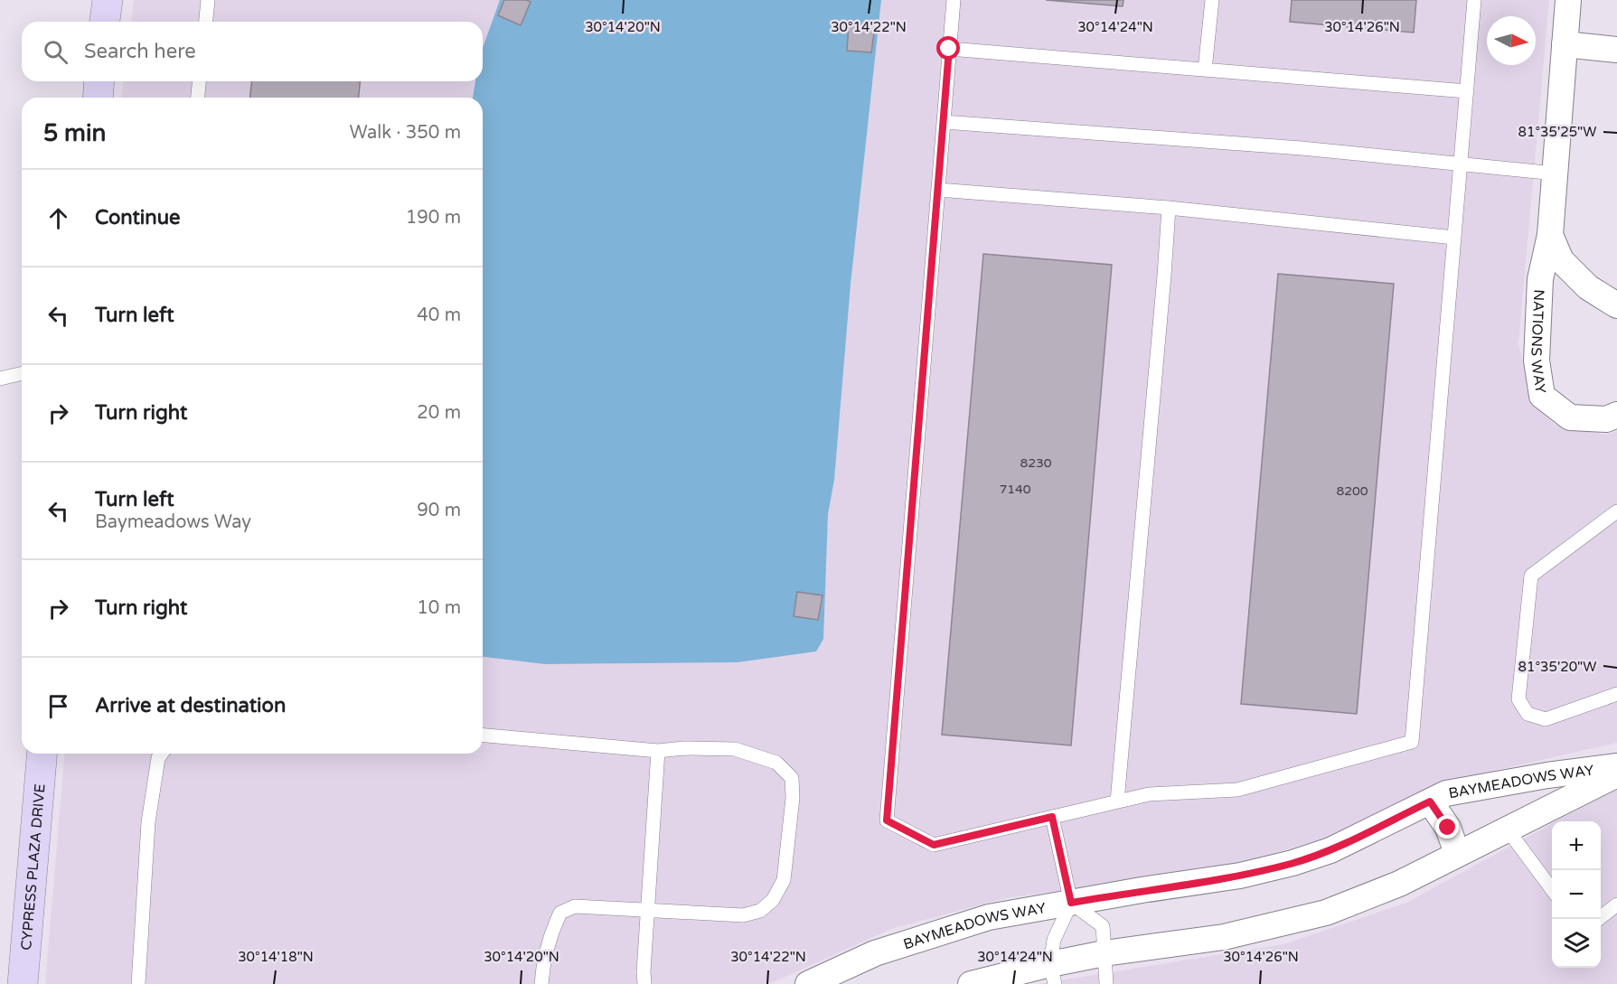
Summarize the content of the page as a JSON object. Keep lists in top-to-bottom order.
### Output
{
  "streets": {
    "street": ["NATIONS WAY", "BAYMEADOWS WAY", "CYPRESS PLAZA DRIVE"]
  },
  "house_numbers": ["8230", "7140", "8200"],
  "north": "right",
  "page": {
    "search": "Search here",
    "heading": ["5 min", "Walk · 350 m"],
    "list": [
      ["Continue", "190 m"],
      ["Turn left", "40 m"],
      ["Turn right", "20 m"],
      ["Turn left", "Baymeadows Way", "90 m"],
      ["Turn right", "10 m"],
      "Arrive at destination"
    ],
    "map_buttons": ["+", "−"]
  },
  "coordinates": [
    "30°14'20\"N",
    "30°14'22\"N",
    "30°14'24\"N",
    "30°14'26\"N",
    "81°35'25\"W",
    "81°35'20\"W",
    "30°14'18\"N"
  ]
}
